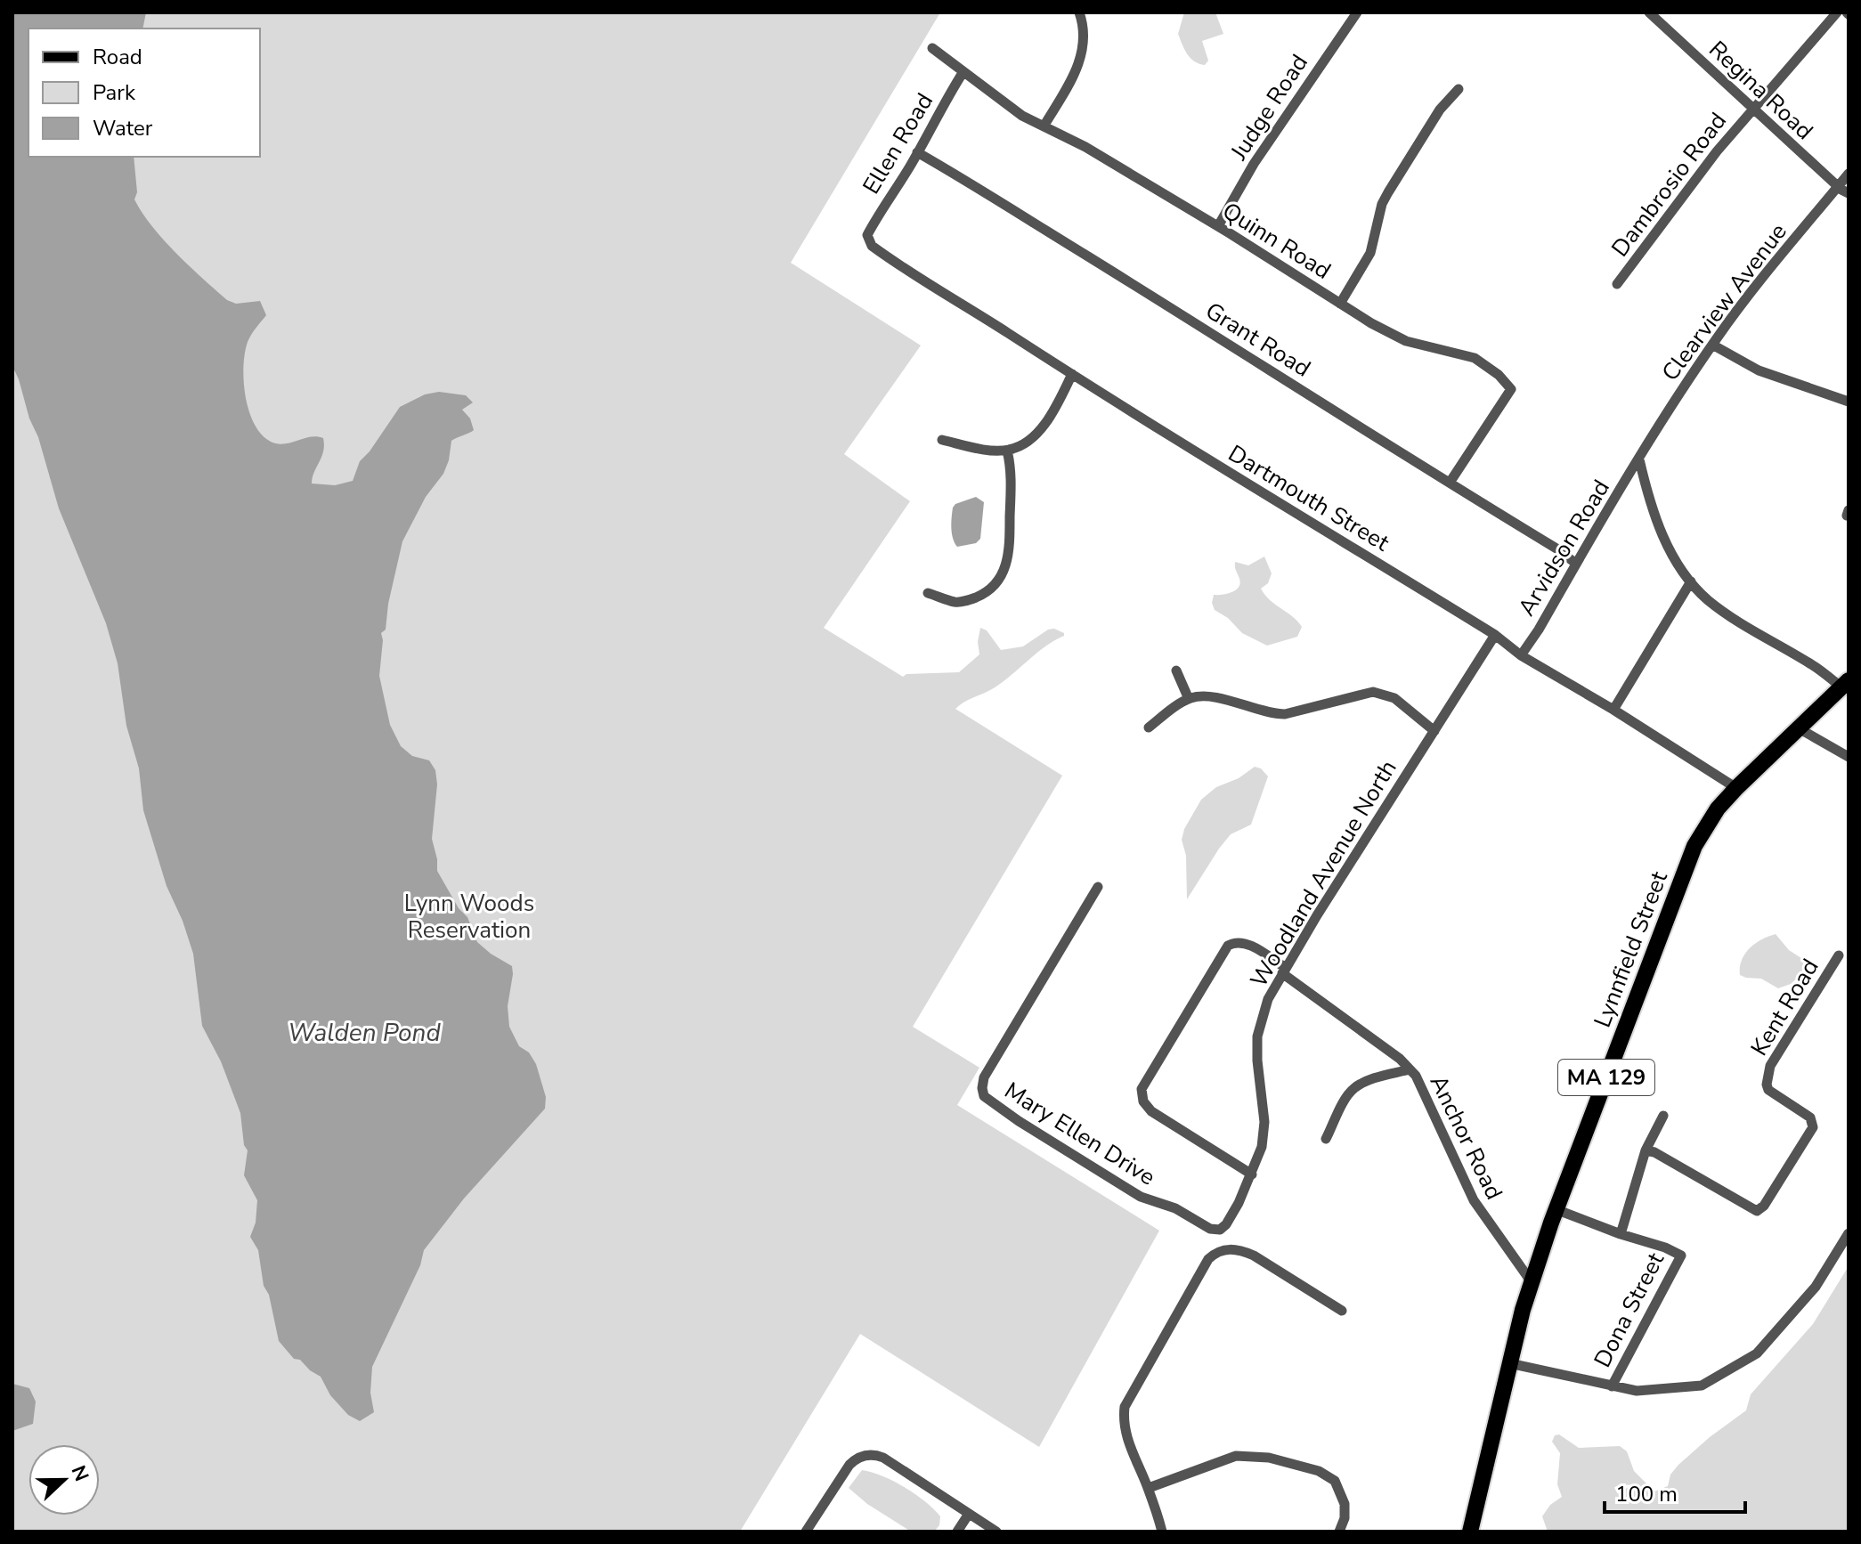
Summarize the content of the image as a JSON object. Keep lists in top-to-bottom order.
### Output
{
  "streets": {
    "main road": ["Lynnfield Street", "MA 129"],
    "street": [
      "Regina Road",
      "Judge Road",
      "Ellen Road",
      "Dambrosio Road",
      "Quinn Road",
      "Clearview Avenue",
      "Grant Road",
      "Dartmouth Street",
      "Arvidson Road",
      "Woodland Avenue North",
      "Kent Road",
      "Mary Ellen Drive",
      "Anchor Road",
      "Dona Street"
    ]
  },
  "crossings": [
    ["Regina Road", "Dambrosio Road"],
    ["Regina Road", "Clearview Avenue"],
    ["Judge Road", "Quinn Road"],
    ["Ellen Road", "Quinn Road"],
    ["Ellen Road", "Grant Road"],
    ["Ellen Road", "Dartmouth Street"],
    ["Quinn Road", "Grant Road"],
    ["Clearview Avenue", "Arvidson Road"],
    ["Grant Road", "Arvidson Road"],
    ["Dartmouth Street", "Arvidson Road"],
    ["Dartmouth Street", "Woodland Avenue North"],
    ["Dartmouth Street", "Lynnfield Street"],
    ["Woodland Avenue North", "Mary Ellen Drive"],
    ["Woodland Avenue North", "Anchor Road"],
    ["Lynnfield Street", "Anchor Road"],
    ["Lynnfield Street", "Dona Street"]
  ],
  "water": ["Walden Pond"],
  "parks": ["Lynn Woods Reservation"],
  "legend": ["Road", "Park", "Water"],
  "scale_bar": "100 m",
  "north": "right"
}
